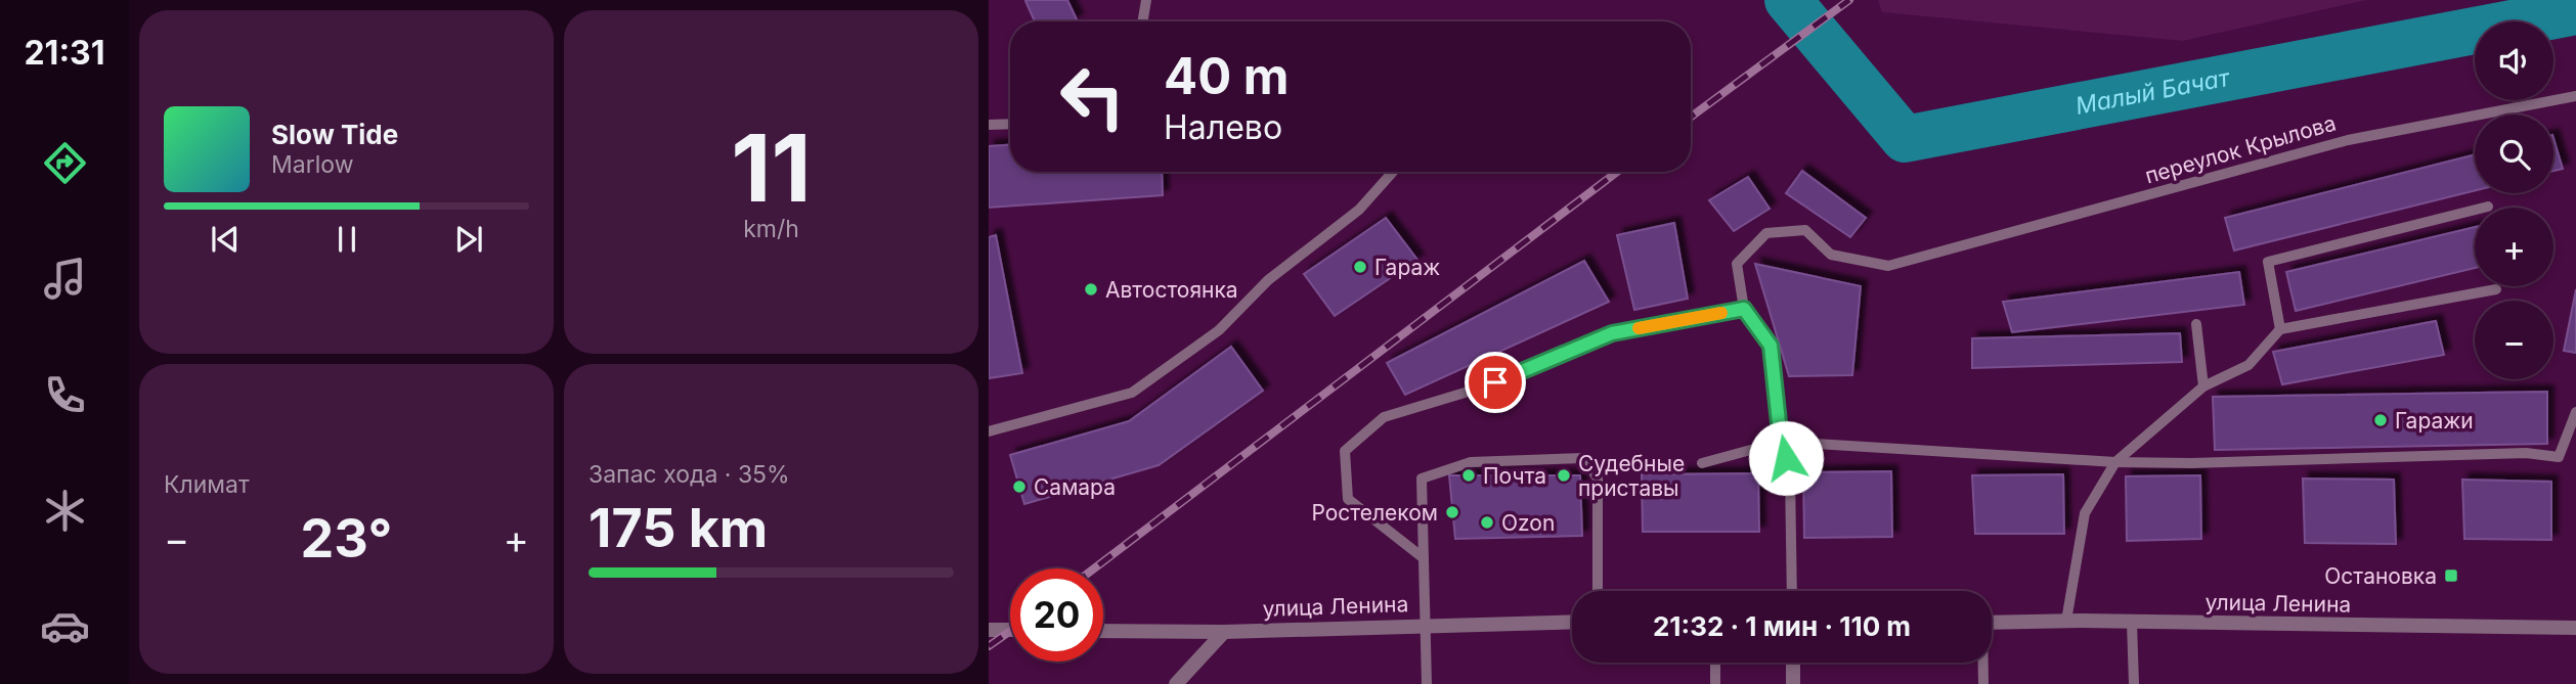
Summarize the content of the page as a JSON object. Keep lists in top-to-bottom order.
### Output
{
  "streets": {
    "street": ["улица Ленина"],
    "lane": ["переулок Крылова"]
  },
  "water": ["Малый Бачат"],
  "places": {
    "other": [
      "Гараж",
      "Автостоянка",
      "Гаражи",
      "Почта",
      "Судебные приставы",
      "Самара",
      "Ростелеком",
      "Ozon"
    ],
    "transit": ["Остановка"]
  },
  "page": {
    "tabs": "21:31",
    "tile": [
      ["11", "km/h"],
      "Климат",
      ["Запас хода · 35%", "175 km"]
    ],
    "map_buttons": ["+", "−"],
    "turn": ["40 m", "Налево"],
    "song": ["Slow Tide", "Marlow"],
    "heat": ["−", "23°", "+"],
    "limit": "20",
    "trip": "21:32 · 1 мин · 110 m"
  }
}
